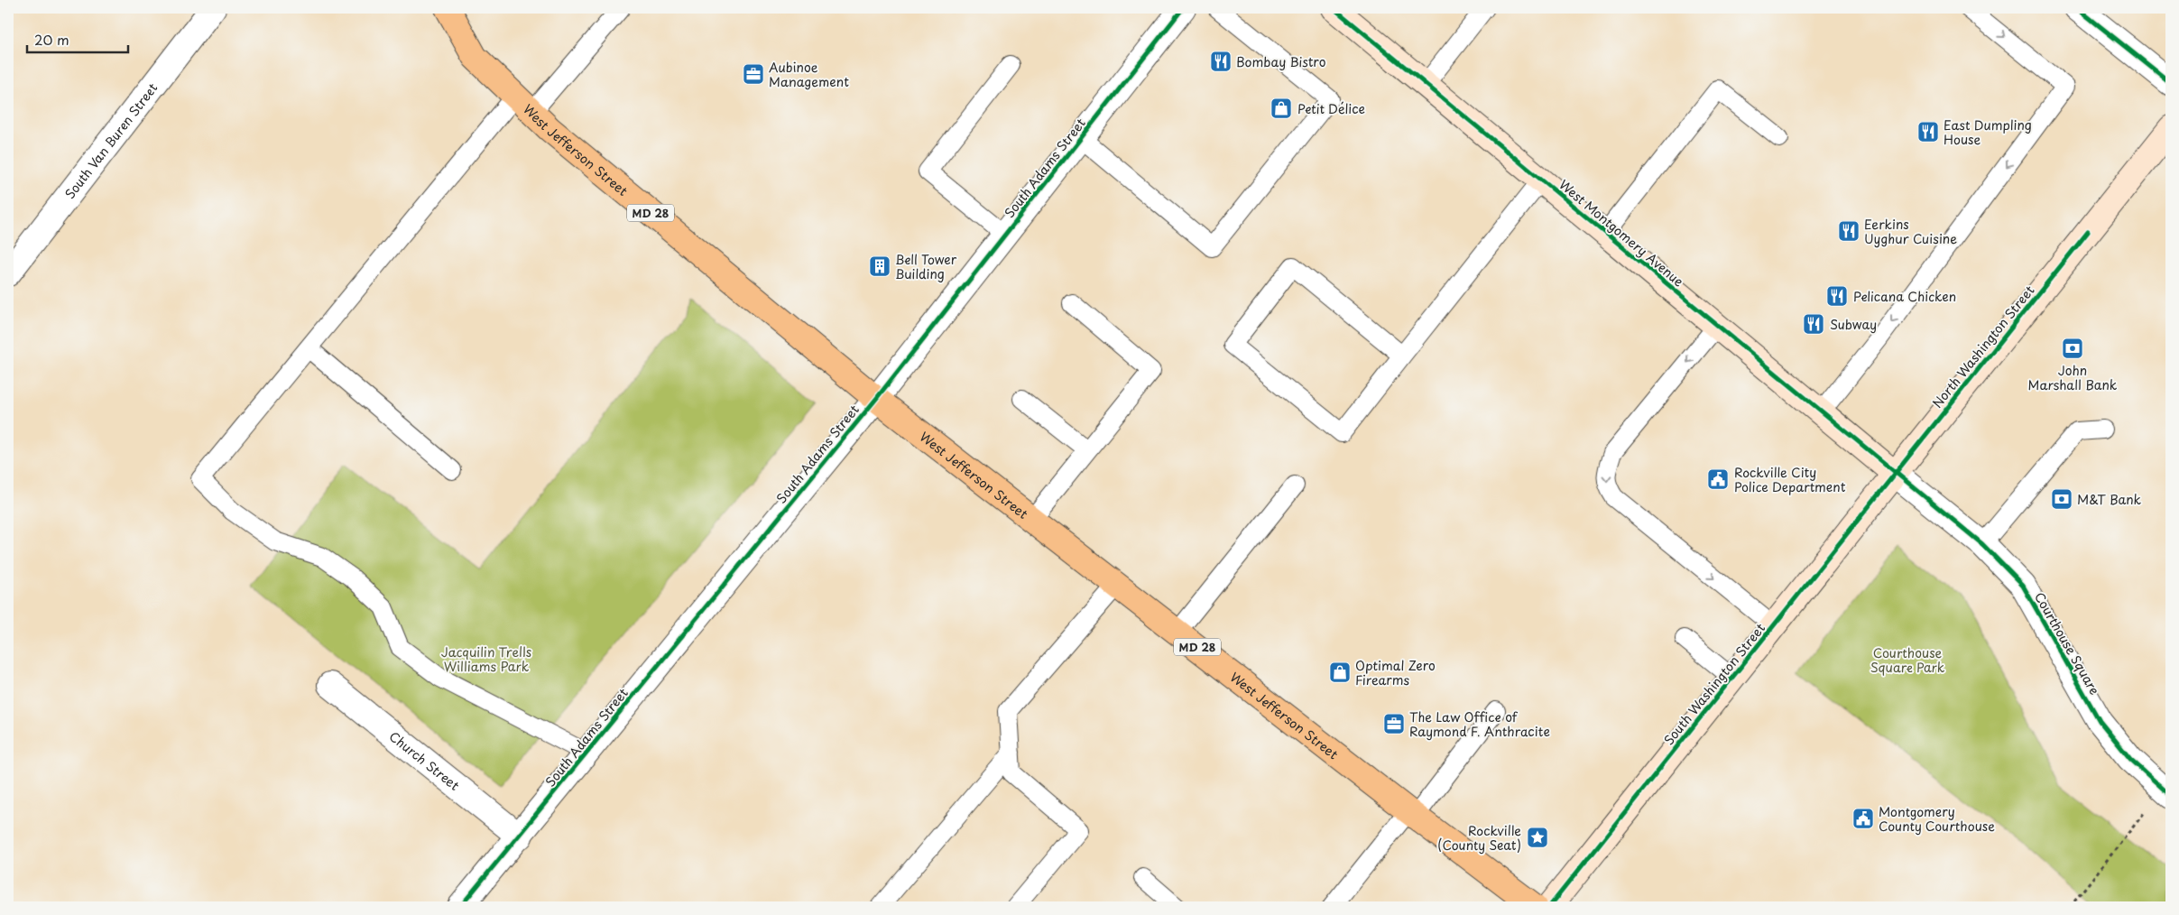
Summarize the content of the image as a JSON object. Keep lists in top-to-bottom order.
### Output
{
  "streets": {
    "main road": ["West Jefferson Street", "MD 28"],
    "street": [
      "South Van Buren Street",
      "South Adams Street",
      "West Montgomery Avenue",
      "North Washington Street",
      "Courthouse Square",
      "South Washington Street",
      "Church Street"
    ]
  },
  "crossings": [
    ["West Jefferson Street", "South Adams Street"],
    ["South Adams Street", "Church Street"],
    ["West Montgomery Avenue", "North Washington Street"],
    ["West Montgomery Avenue", "Courthouse Square"],
    ["West Montgomery Avenue", "South Washington Street"],
    ["North Washington Street", "Courthouse Square"],
    ["North Washington Street", "South Washington Street"],
    ["Courthouse Square", "South Washington Street"]
  ],
  "parks": ["Jacquilin Trells Williams Park", "Courthouse Square Park"],
  "places": {
    "restaurant": [
      "Bombay Bistro",
      "East Dumpling House",
      "Eerkins Uyghur Cuisine",
      "Pelicana Chicken",
      "Subway"
    ],
    "office": ["Aubinoe Management", "The Law Office of Raymond F. Anthracite"],
    "shop": ["Petit Délice", "Optimal Zero Firearms"],
    "building": ["Bell Tower Building"],
    "bank": ["John Marshall Bank", "M&T Bank"],
    "public building": ["Rockville City Police Department", "Montgomery County Courthouse"],
    "place": ["Rockville (County Seat)"]
  },
  "scale_bar": "20 m"
}
